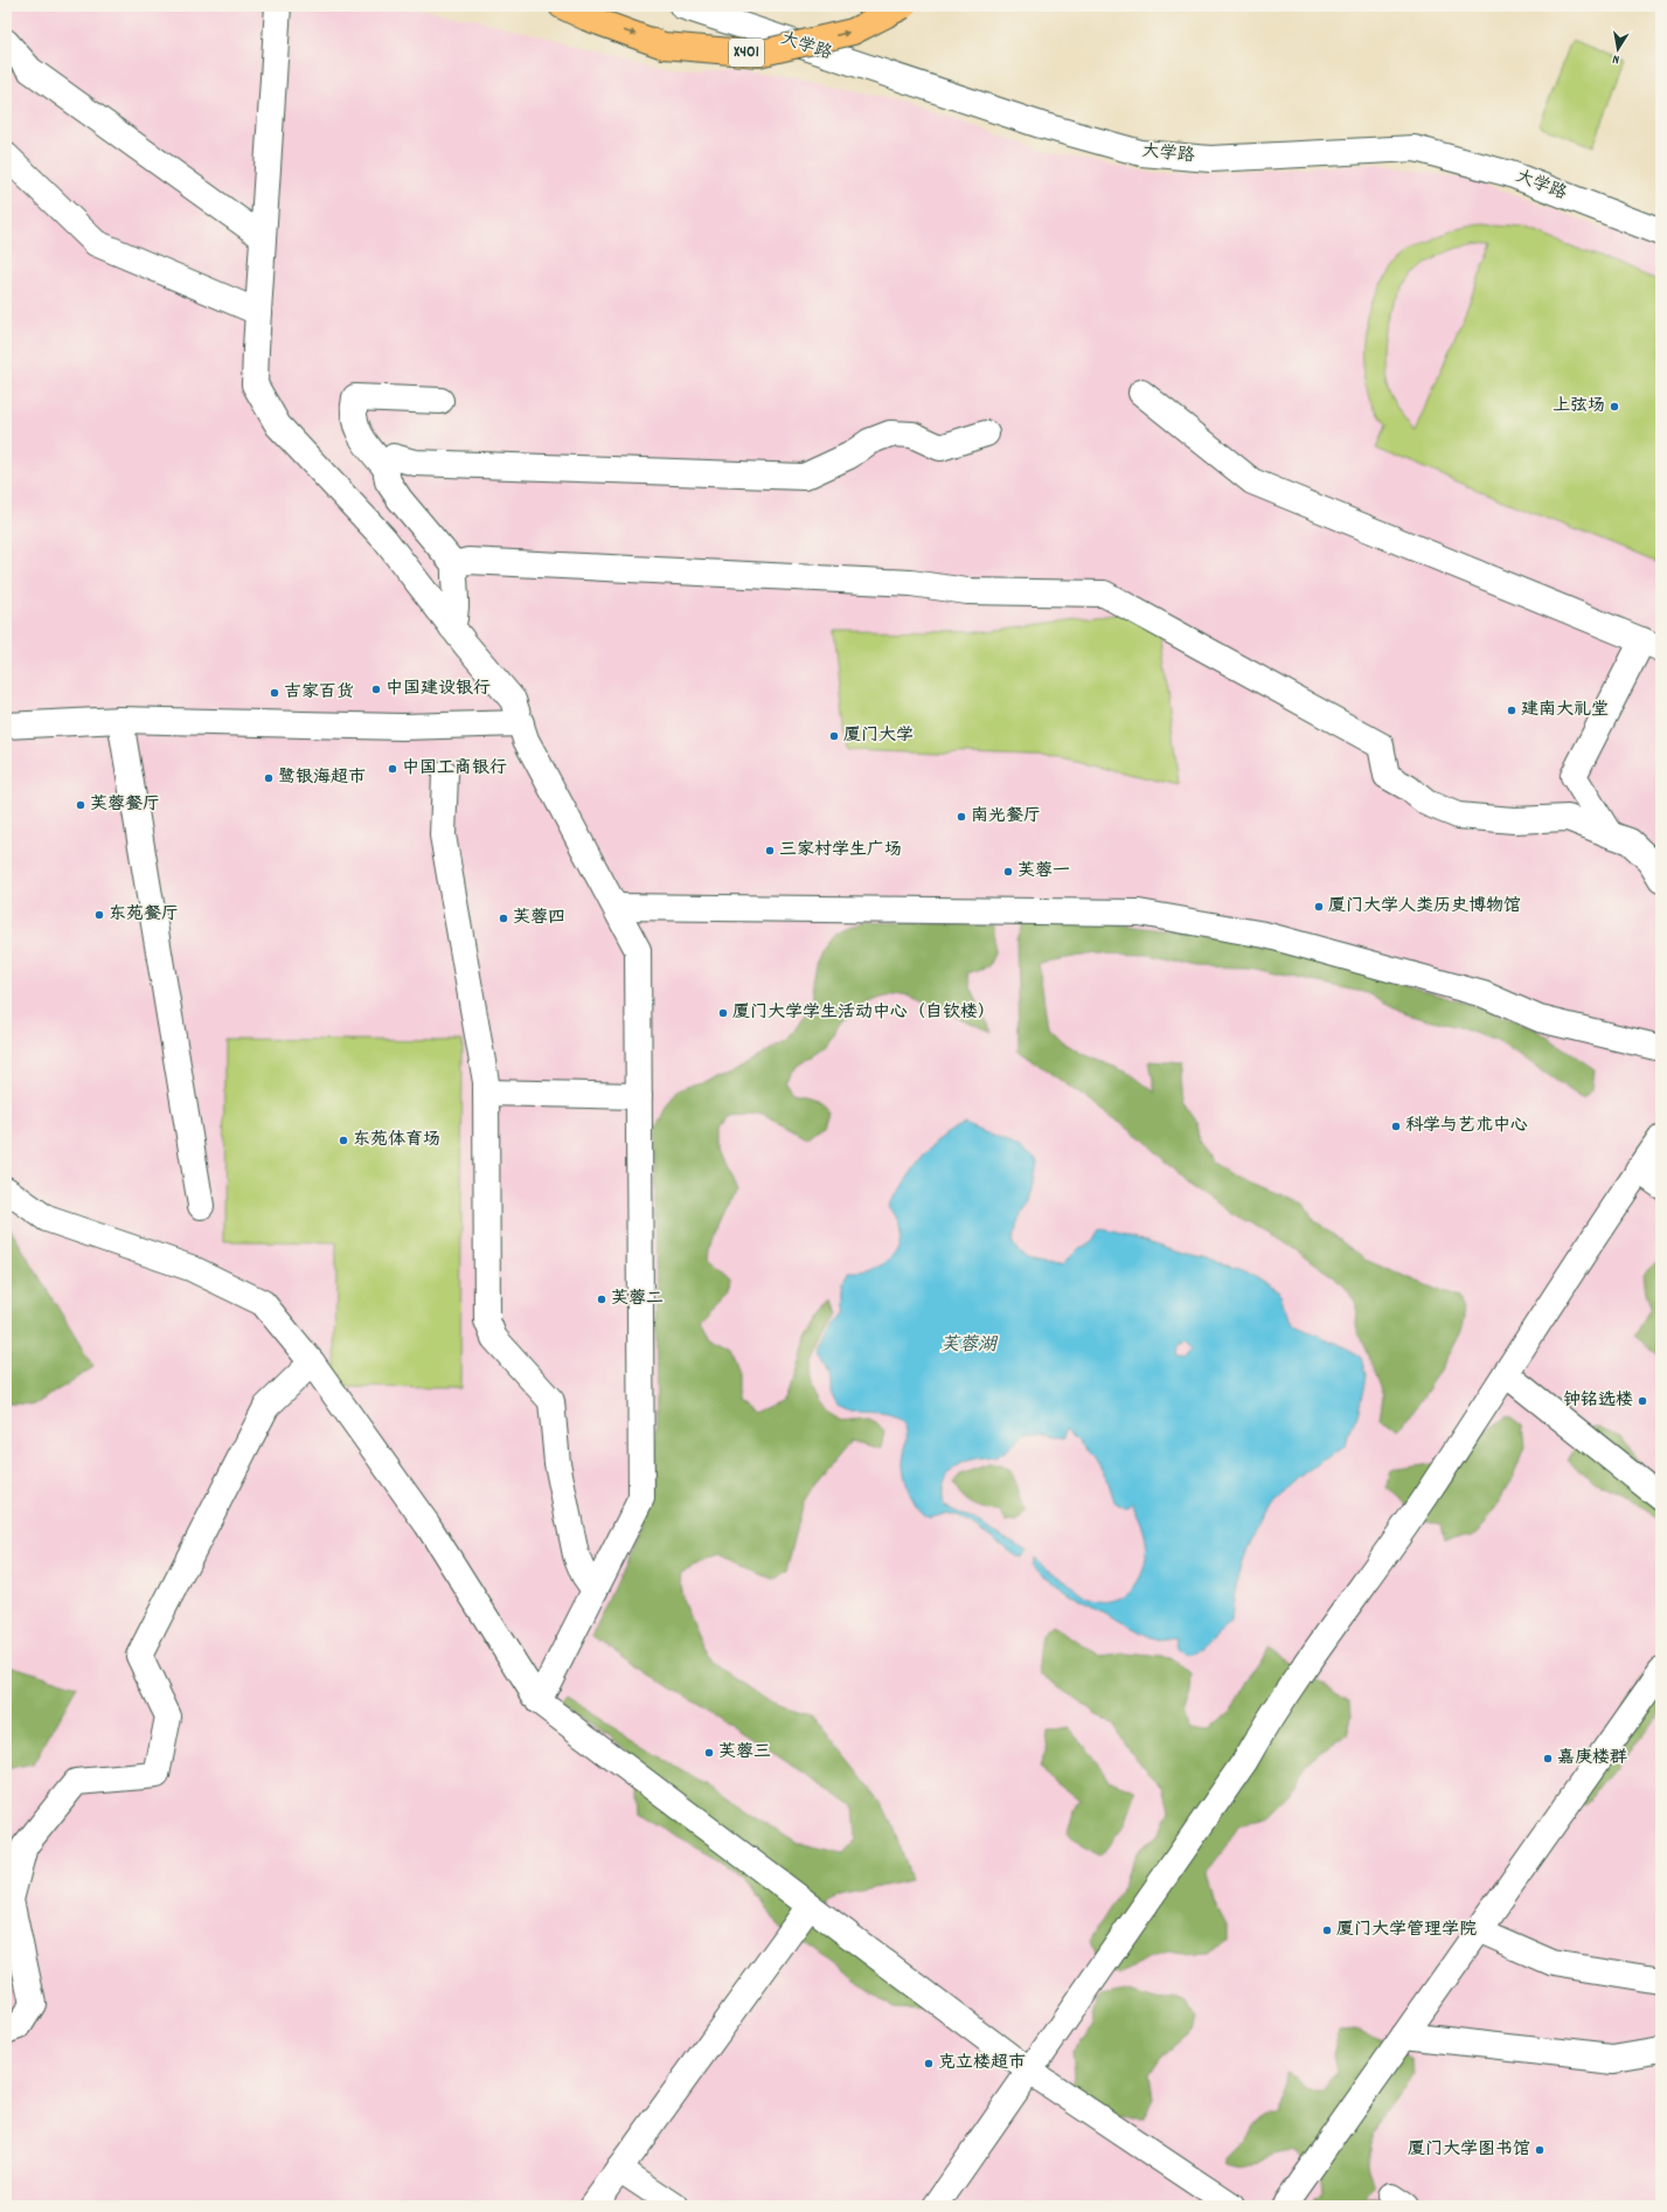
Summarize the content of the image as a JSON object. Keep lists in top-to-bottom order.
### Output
{
  "streets": {
    "highway": ["X401"],
    "street": ["大学路"]
  },
  "water": ["芙蓉湖"],
  "places": [
    "上弦场",
    "中国建设银行",
    "吉家百货",
    "建南大礼堂",
    "厦门大学",
    "中国工商银行",
    "鹭银海超市",
    "芙蓉餐厅",
    "南光餐厅",
    "三家村学生广场",
    "芙蓉一",
    "厦门大学人类历史博物馆",
    "东苑餐厅",
    "芙蓉四",
    "厦门大学学生活动中心（自钦楼）",
    "科学与艺术中心",
    "东苑体育场",
    "芙蓉二",
    "钟铭选楼",
    "芙蓉三",
    "嘉庚楼群",
    "厦门大学管理学院",
    "克立楼超市",
    "厦门大学图书馆"
  ],
  "north": "bottom"
}
